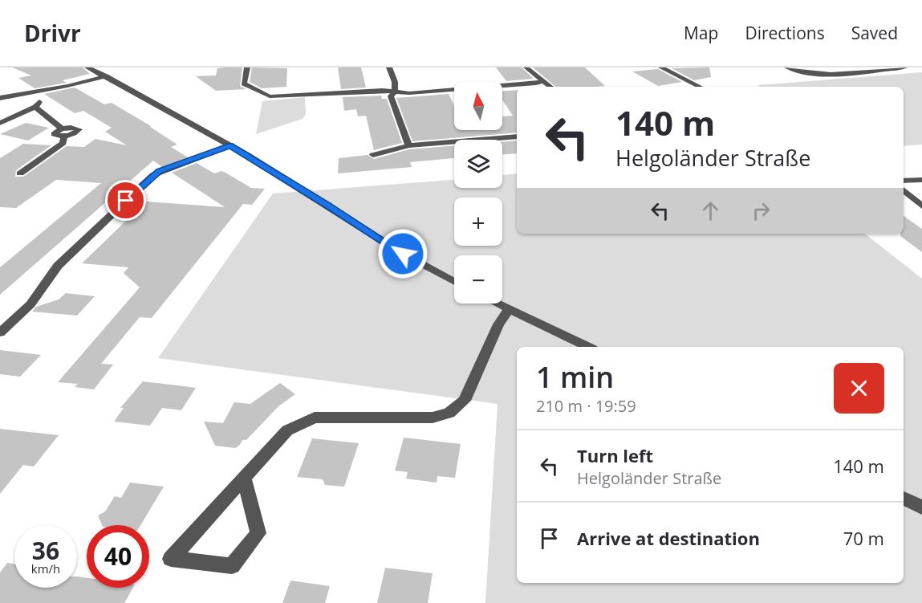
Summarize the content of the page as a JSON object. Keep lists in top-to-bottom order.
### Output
{
  "north": "top",
  "page": {
    "header": "Drivr",
    "nav": ["Map", "Directions", "Saved"],
    "map_buttons": ["+", "−"],
    "turn": ["140 m", "Helgoländer Straße"],
    "heading": ["1 min", "210 m · 19:59"],
    "list": [
      {
        "name": "Turn left",
        "note": "Helgoländer Straße",
        "value": "140 m"
      },
      {
        "name": "Arrive at destination",
        "value": "70 m"
      }
    ],
    "speed": "36 km/h",
    "limit": "40"
  }
}
